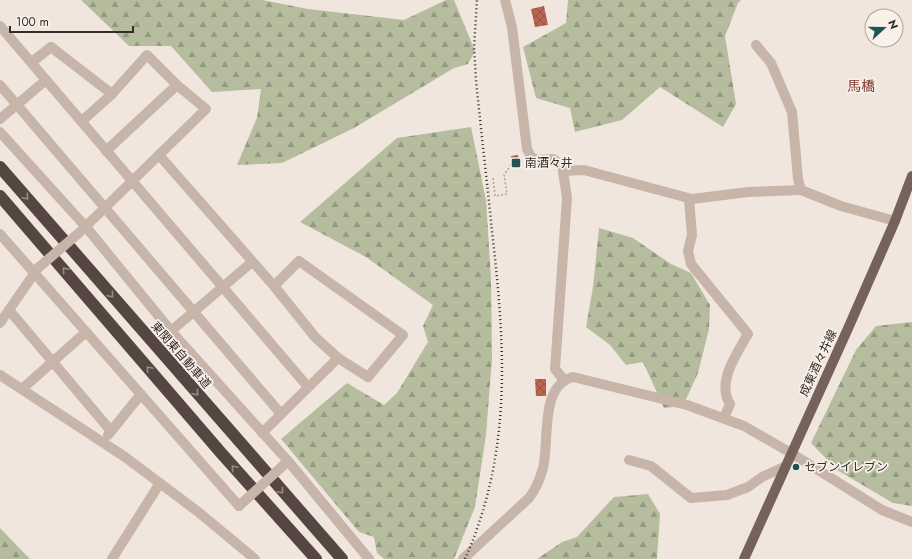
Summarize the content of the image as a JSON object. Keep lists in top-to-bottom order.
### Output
{
  "streets": {
    "highway": ["東関東自動車道"],
    "main road": ["成東酒々井線"]
  },
  "districts": ["馬橋"],
  "places": {
    "transit": ["南酒々井"],
    "other": ["セブンイレブン"]
  },
  "scale_bar": "100 m",
  "north": "right"
}
